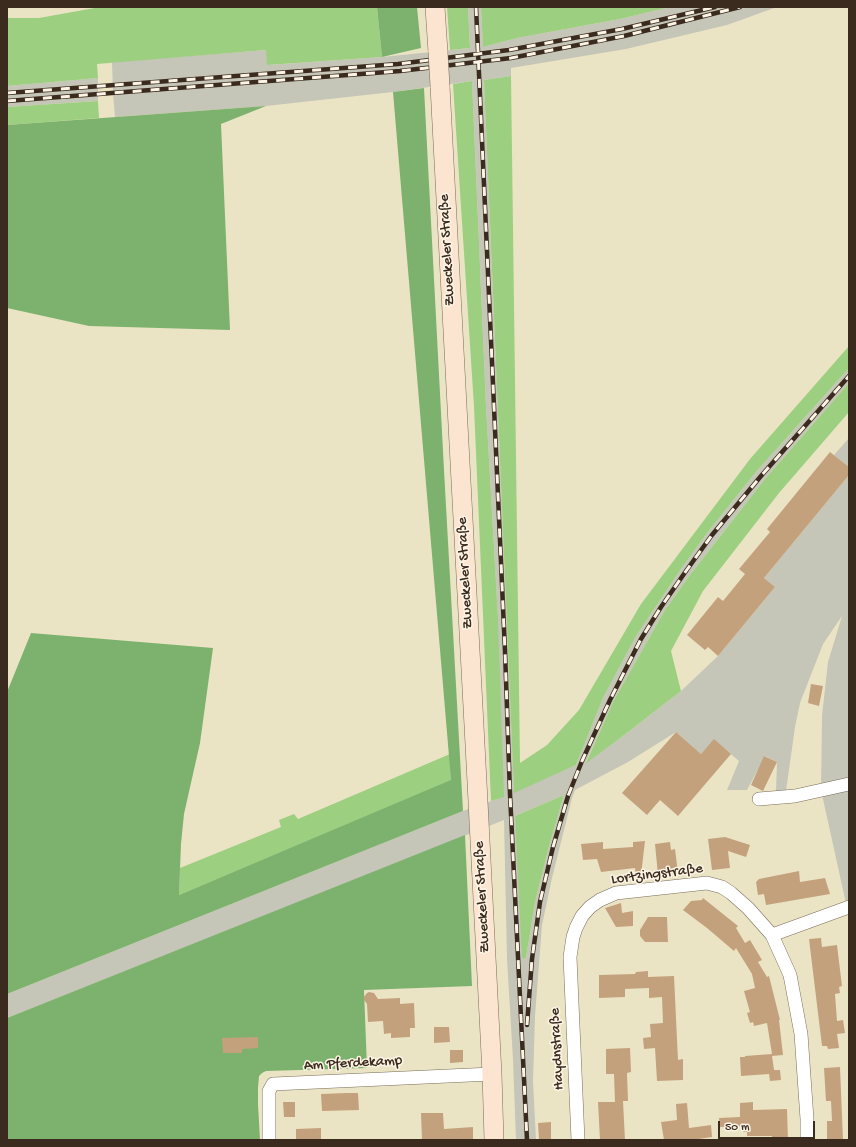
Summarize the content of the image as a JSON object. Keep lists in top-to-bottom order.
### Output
{
  "streets": {
    "street": [
      "Zweckeler Straße",
      "Lortzingstraße",
      "Haydnstraße",
      "Am Pferdekamp"
    ]
  },
  "crossings": [
    ["Zweckeler Straße", "Am Pferdekamp"],
    ["Lortzingstraße", "Haydnstraße"]
  ],
  "scale_bar": "50 m"
}
